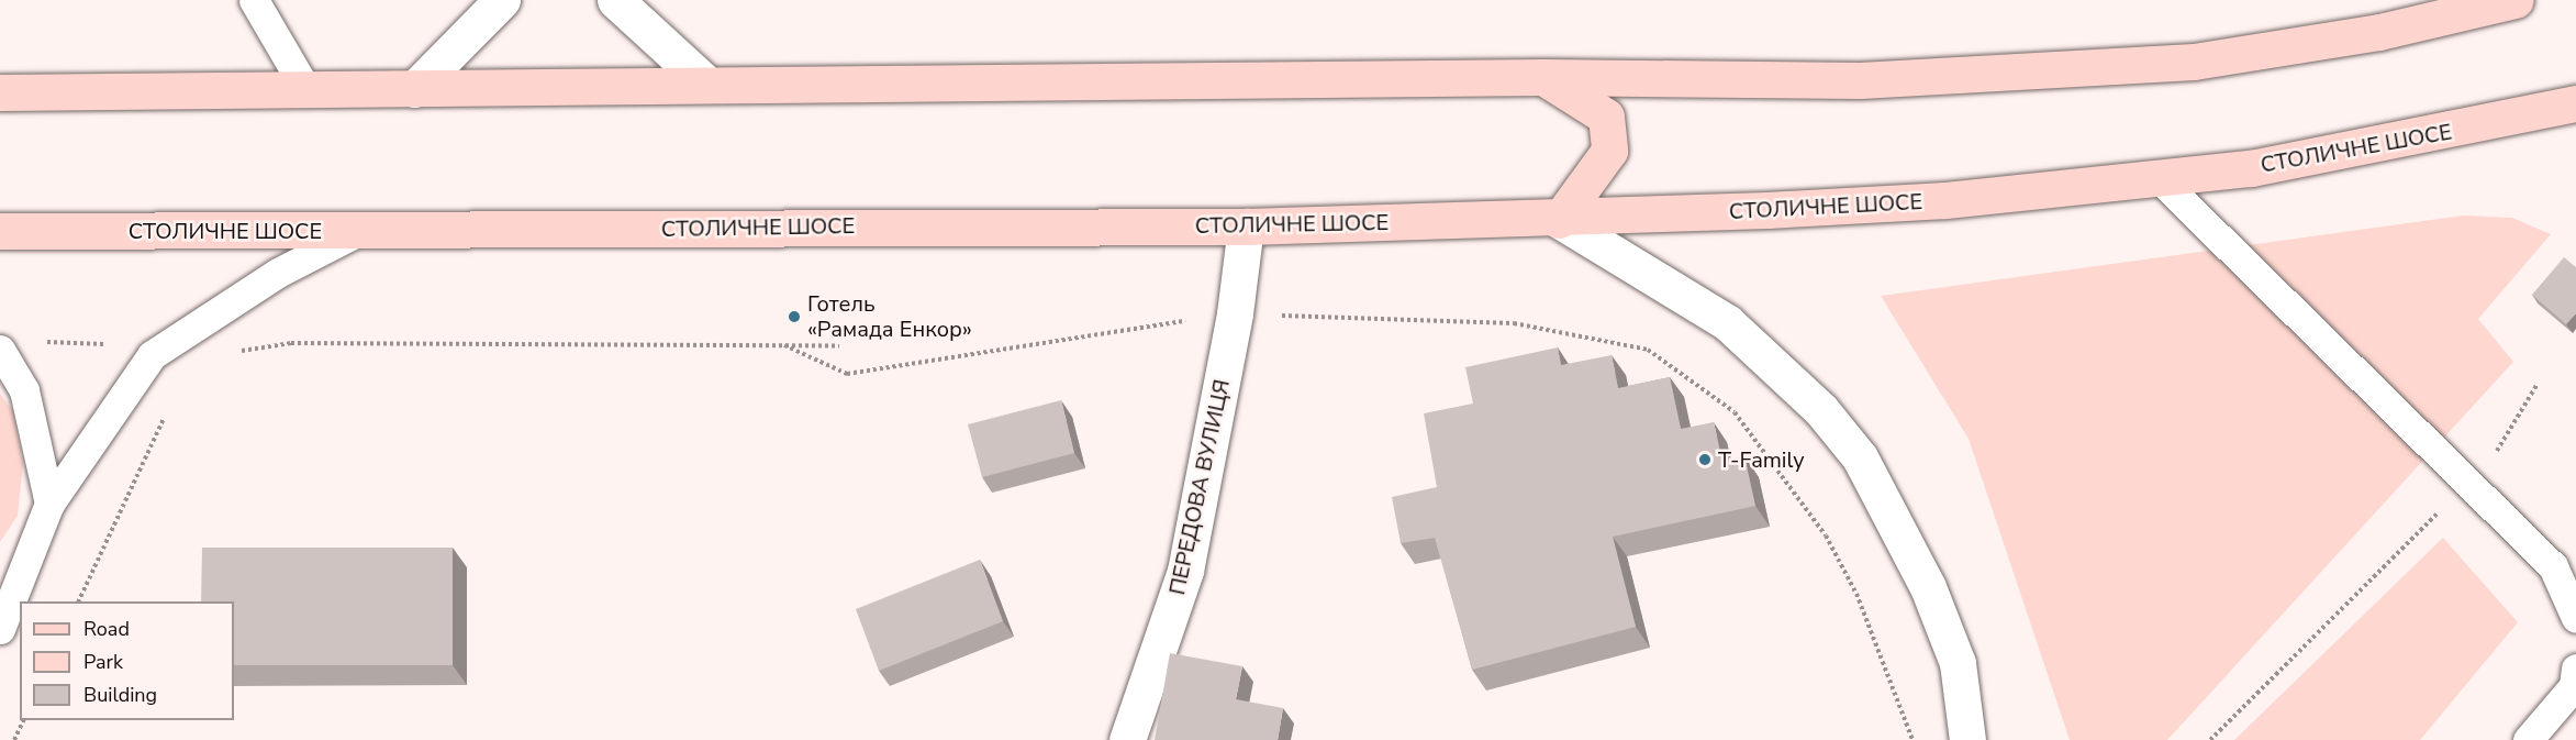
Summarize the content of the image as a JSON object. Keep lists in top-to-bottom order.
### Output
{
  "streets": {
    "main road": ["СТОЛИЧНЕ ШОСЕ"],
    "street": ["ПЕРЕДОВА ВУЛИЦЯ"]
  },
  "crossings": [
    ["СТОЛИЧНЕ ШОСЕ", "ПЕРЕДОВА ВУЛИЦЯ"]
  ],
  "places": ["Готель «Рамада Енкор»", "T-Family"],
  "legend": ["Road", "Park", "Building"]
}
